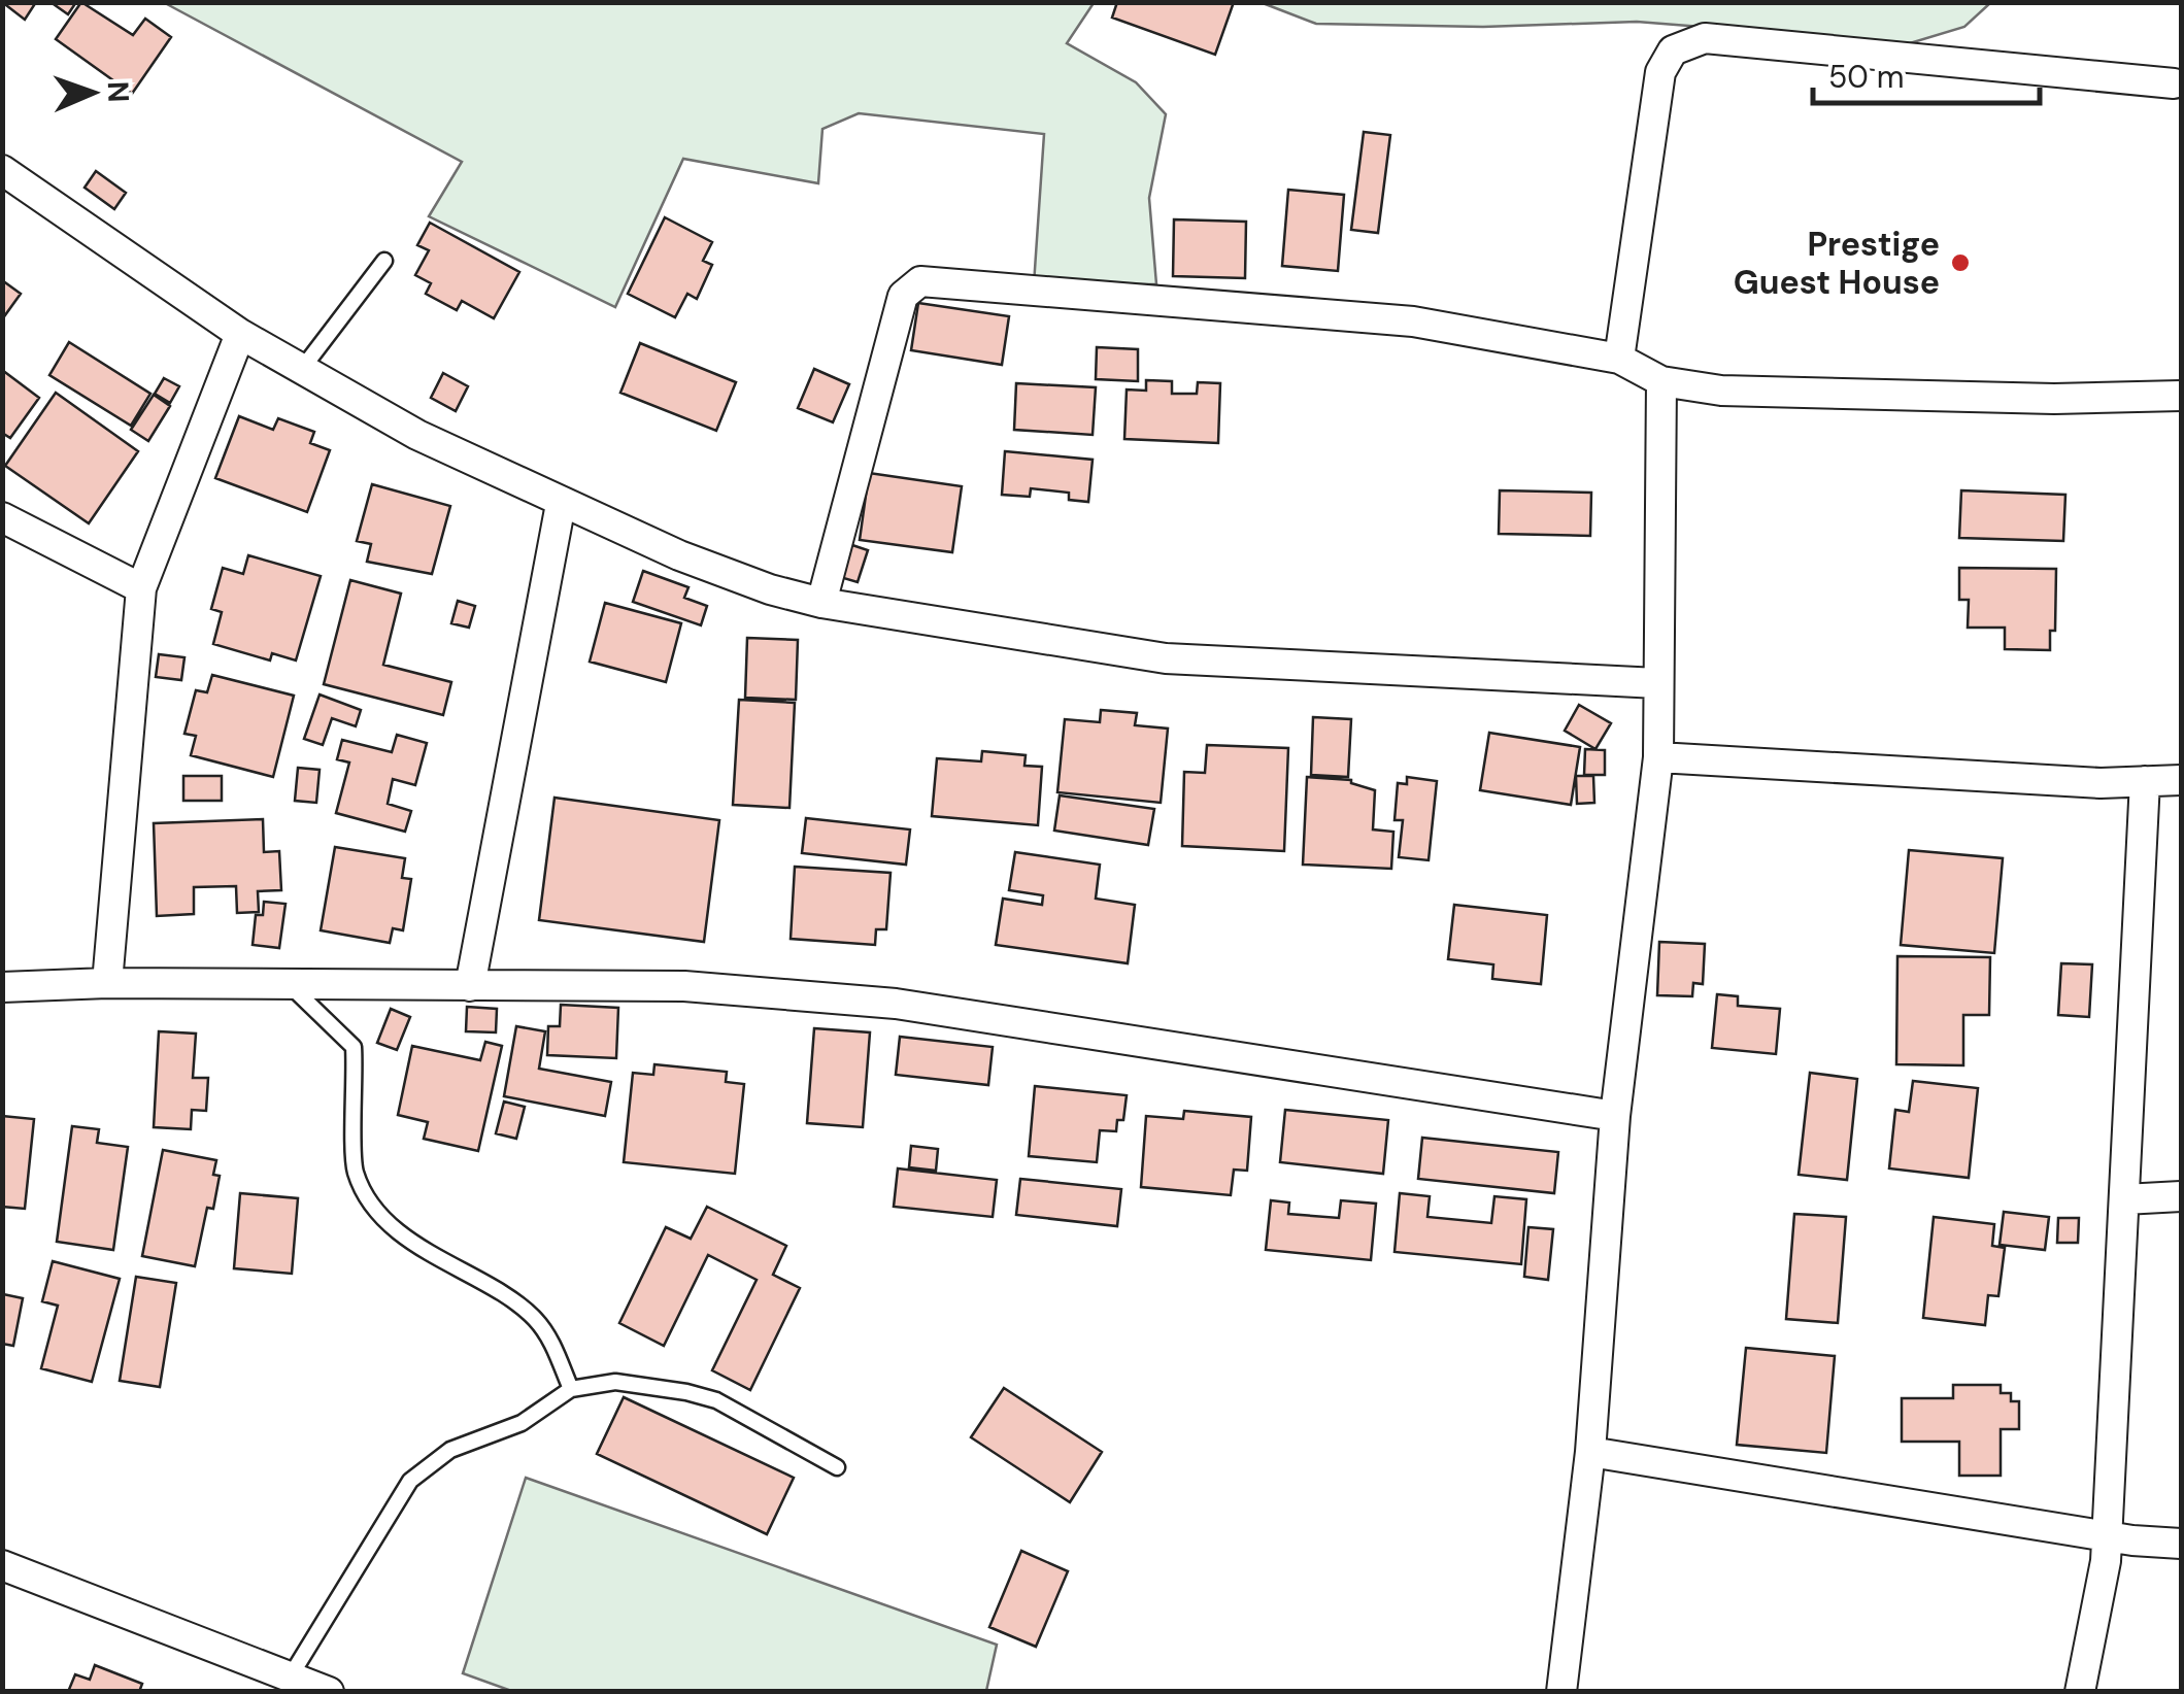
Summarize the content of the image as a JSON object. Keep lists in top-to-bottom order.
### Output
{
  "places": ["Prestige Guest House"],
  "scale_bar": "50 m",
  "north": "right"
}
